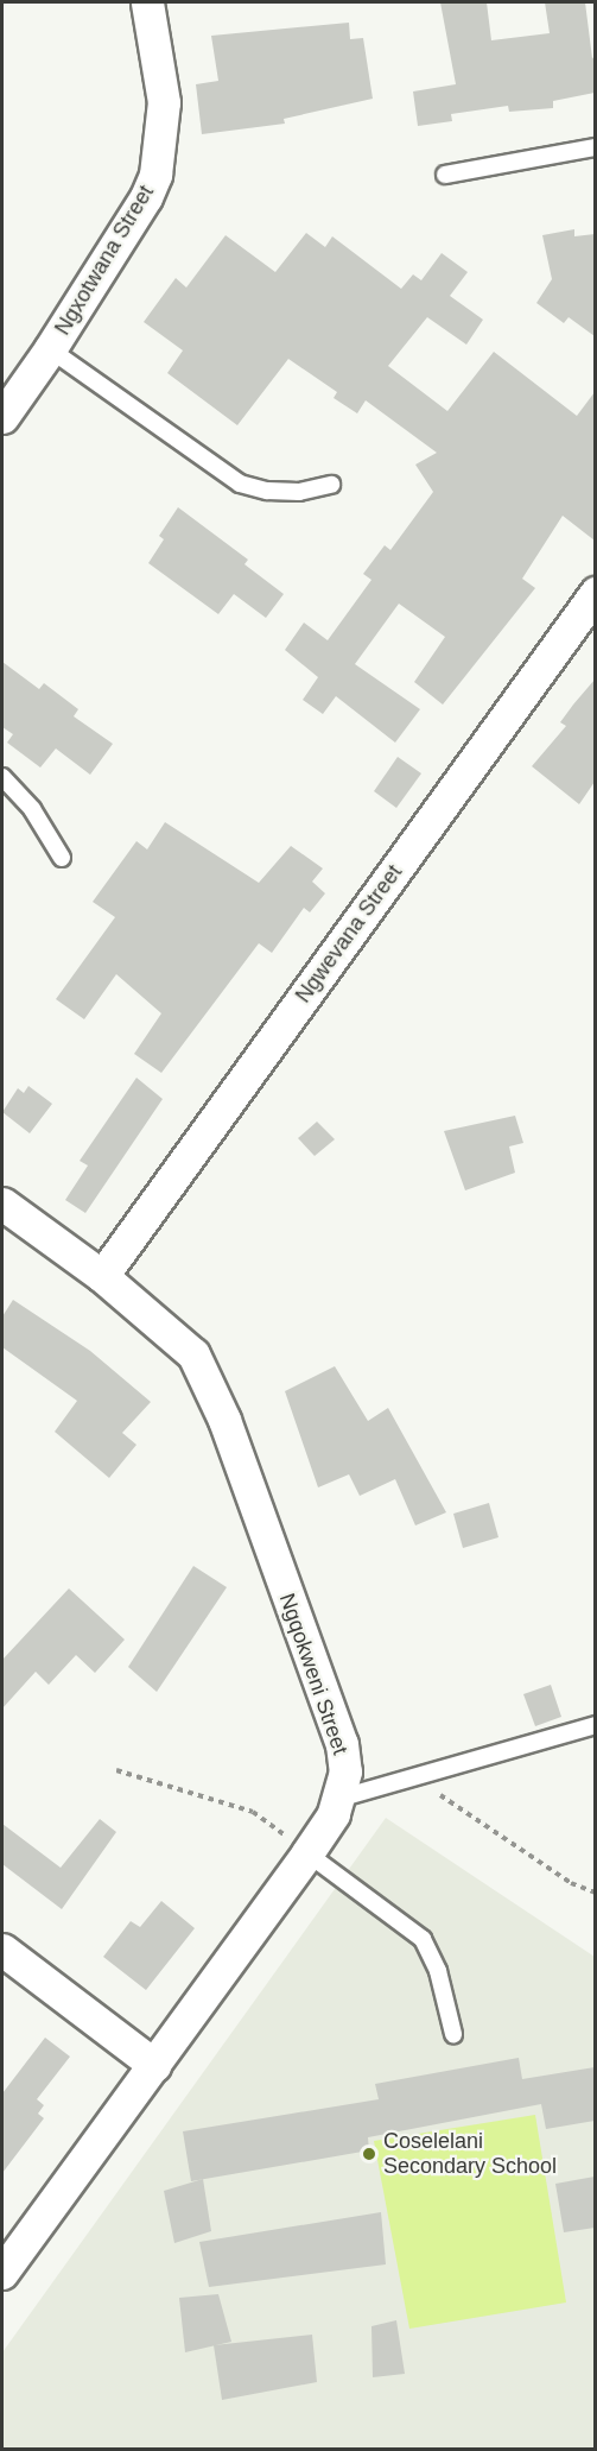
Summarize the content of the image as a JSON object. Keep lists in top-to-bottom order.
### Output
{
  "streets": {
    "street": ["Ngxotwana Street", "Ngwevana Street", "Ngqokweni Street"]
  },
  "crossings": [
    ["Ngwevana Street", "Ngqokweni Street"]
  ],
  "places": ["Coselelani Secondary School"]
}
